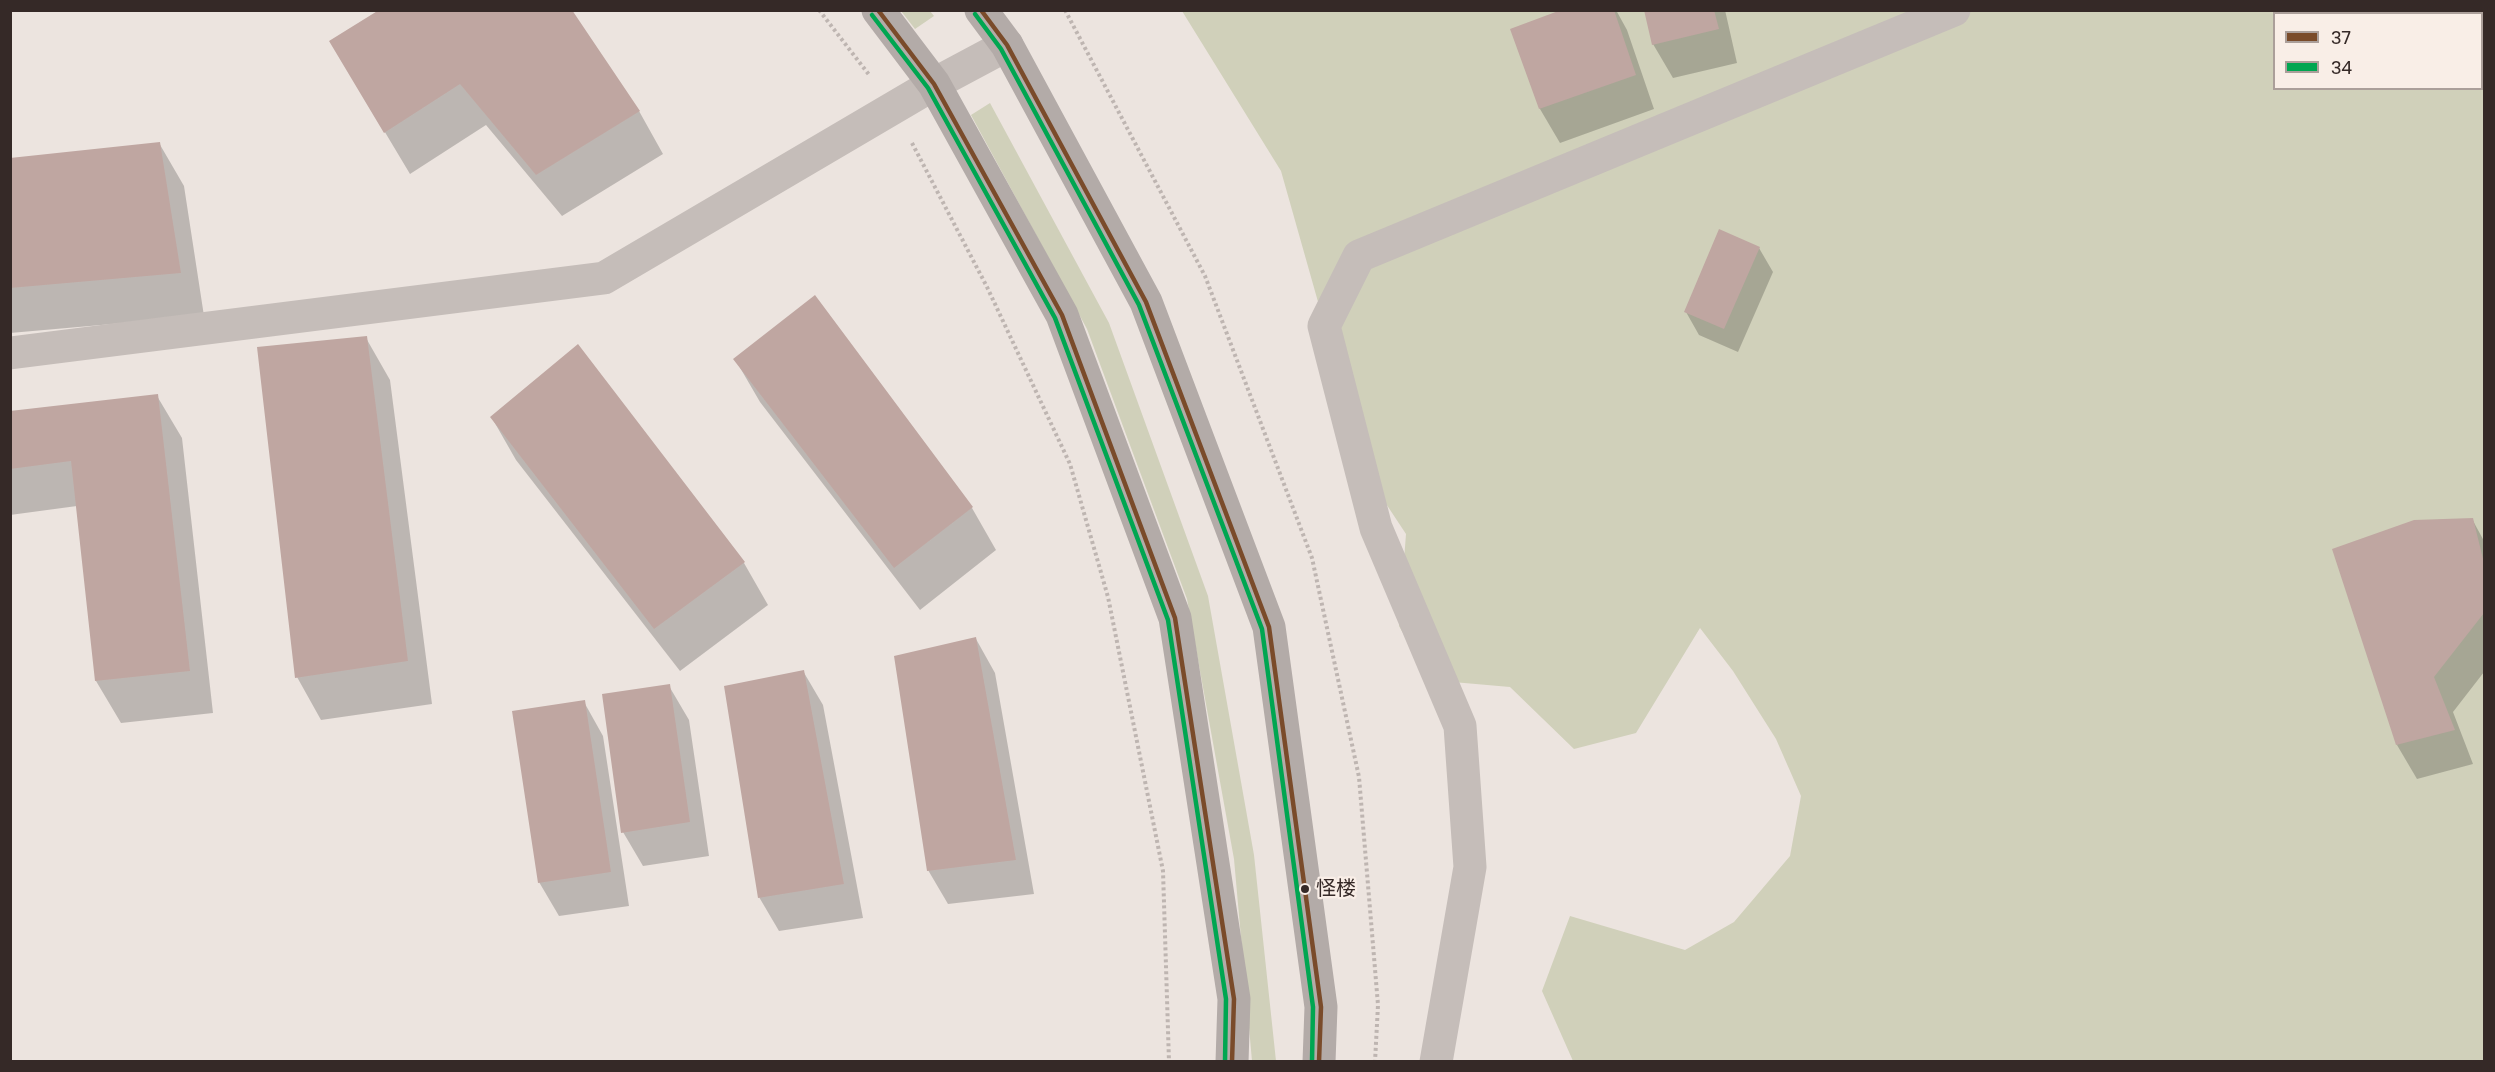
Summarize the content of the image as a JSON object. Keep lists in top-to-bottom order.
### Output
{
  "places": ["怪楼"],
  "lines": ["transit line 37", "transit line 34"],
  "legend": ["37", "34"]
}
